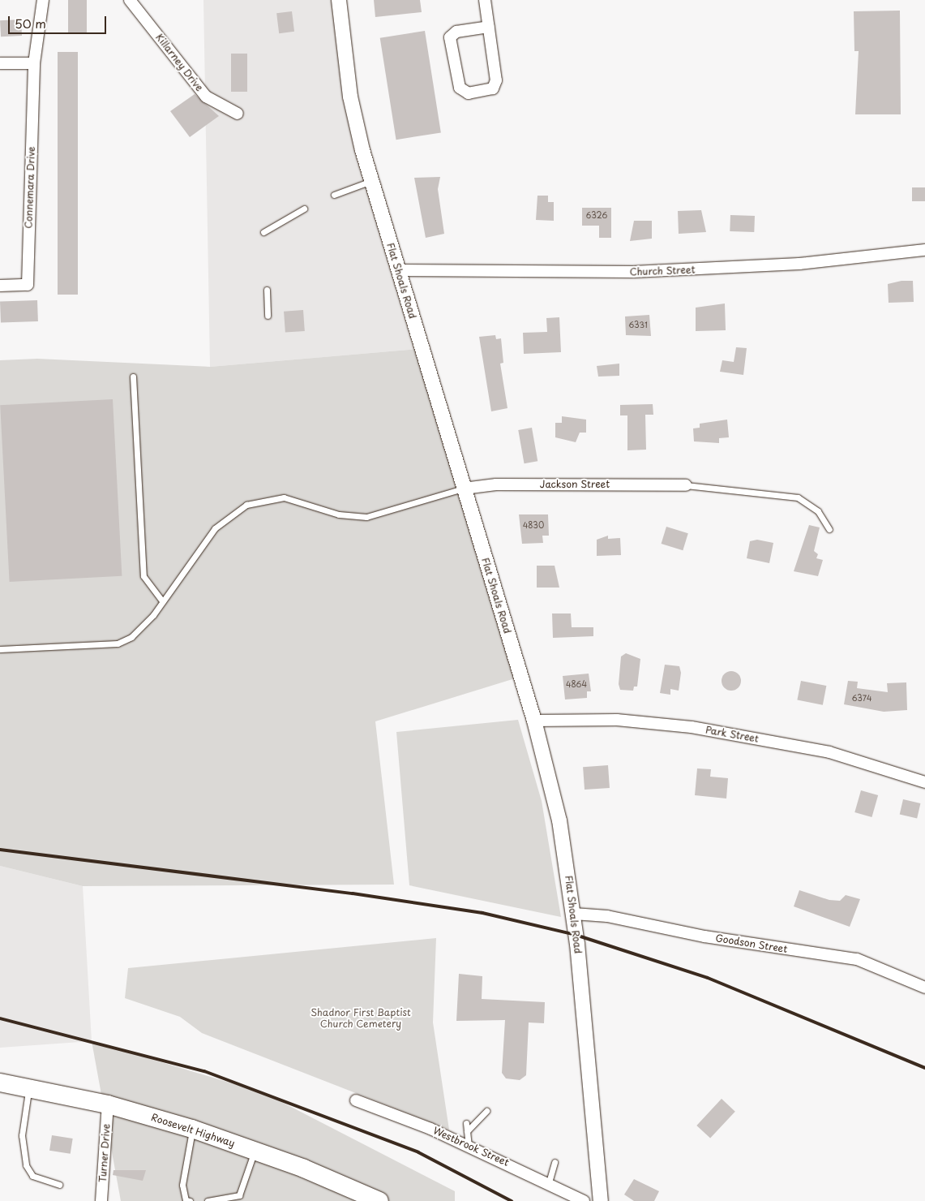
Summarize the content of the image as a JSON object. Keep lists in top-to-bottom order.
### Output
{
  "streets": {
    "main road": ["Roosevelt Highway"],
    "street": [
      "Killarney Drive",
      "Connemara Drive",
      "Church Street",
      "Flat Shoals Road",
      "Jackson Street",
      "Park Street",
      "Goodson Street",
      "Westbrook Street",
      "Turner Drive"
    ]
  },
  "crossings": [
    ["Church Street", "Flat Shoals Road"],
    ["Flat Shoals Road", "Jackson Street"],
    ["Flat Shoals Road", "Park Street"],
    ["Flat Shoals Road", "Goodson Street"],
    ["Roosevelt Highway", "Turner Drive"]
  ],
  "parks": ["Shadnor First Baptist Church Cemetery"],
  "house_numbers": [
    "6326",
    "6331",
    "4830",
    "4864",
    "6374"
  ],
  "scale_bar": "50 m"
}
